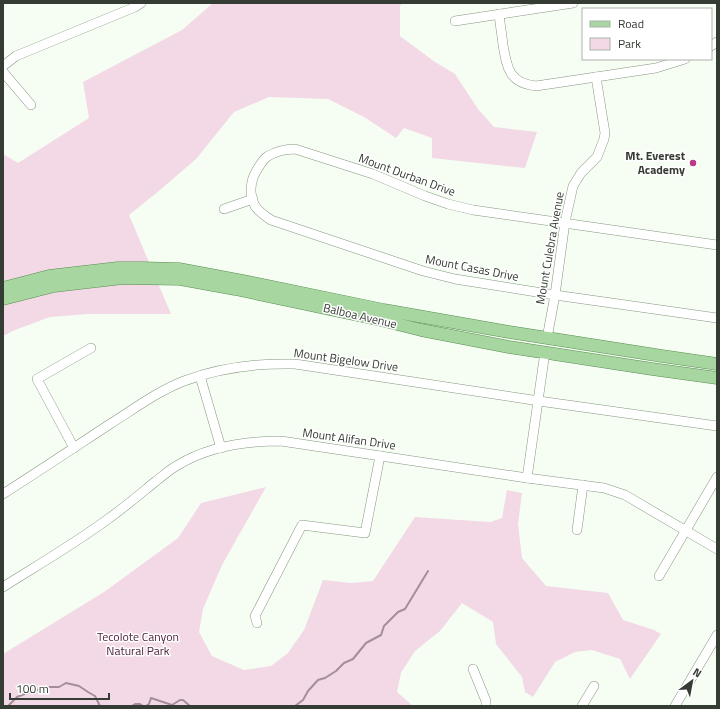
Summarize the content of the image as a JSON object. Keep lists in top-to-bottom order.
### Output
{
  "streets": {
    "main road": ["Balboa Avenue"],
    "street": [
      "Mount Durban Drive",
      "Mount Culebra Avenue",
      "Mount Casas Drive",
      "Mount Bigelow Drive",
      "Mount Alifan Drive"
    ]
  },
  "crossings": [
    ["Mount Durban Drive", "Mount Culebra Avenue"],
    ["Mount Durban Drive", "Mount Casas Drive"],
    ["Mount Culebra Avenue", "Mount Casas Drive"],
    ["Mount Culebra Avenue", "Balboa Avenue"]
  ],
  "parks": ["Tecolote Canyon Natural Park"],
  "places": ["Mt. Everest Academy"],
  "legend": ["Road", "Park"],
  "scale_bar": "100 m",
  "north": "top right"
}
